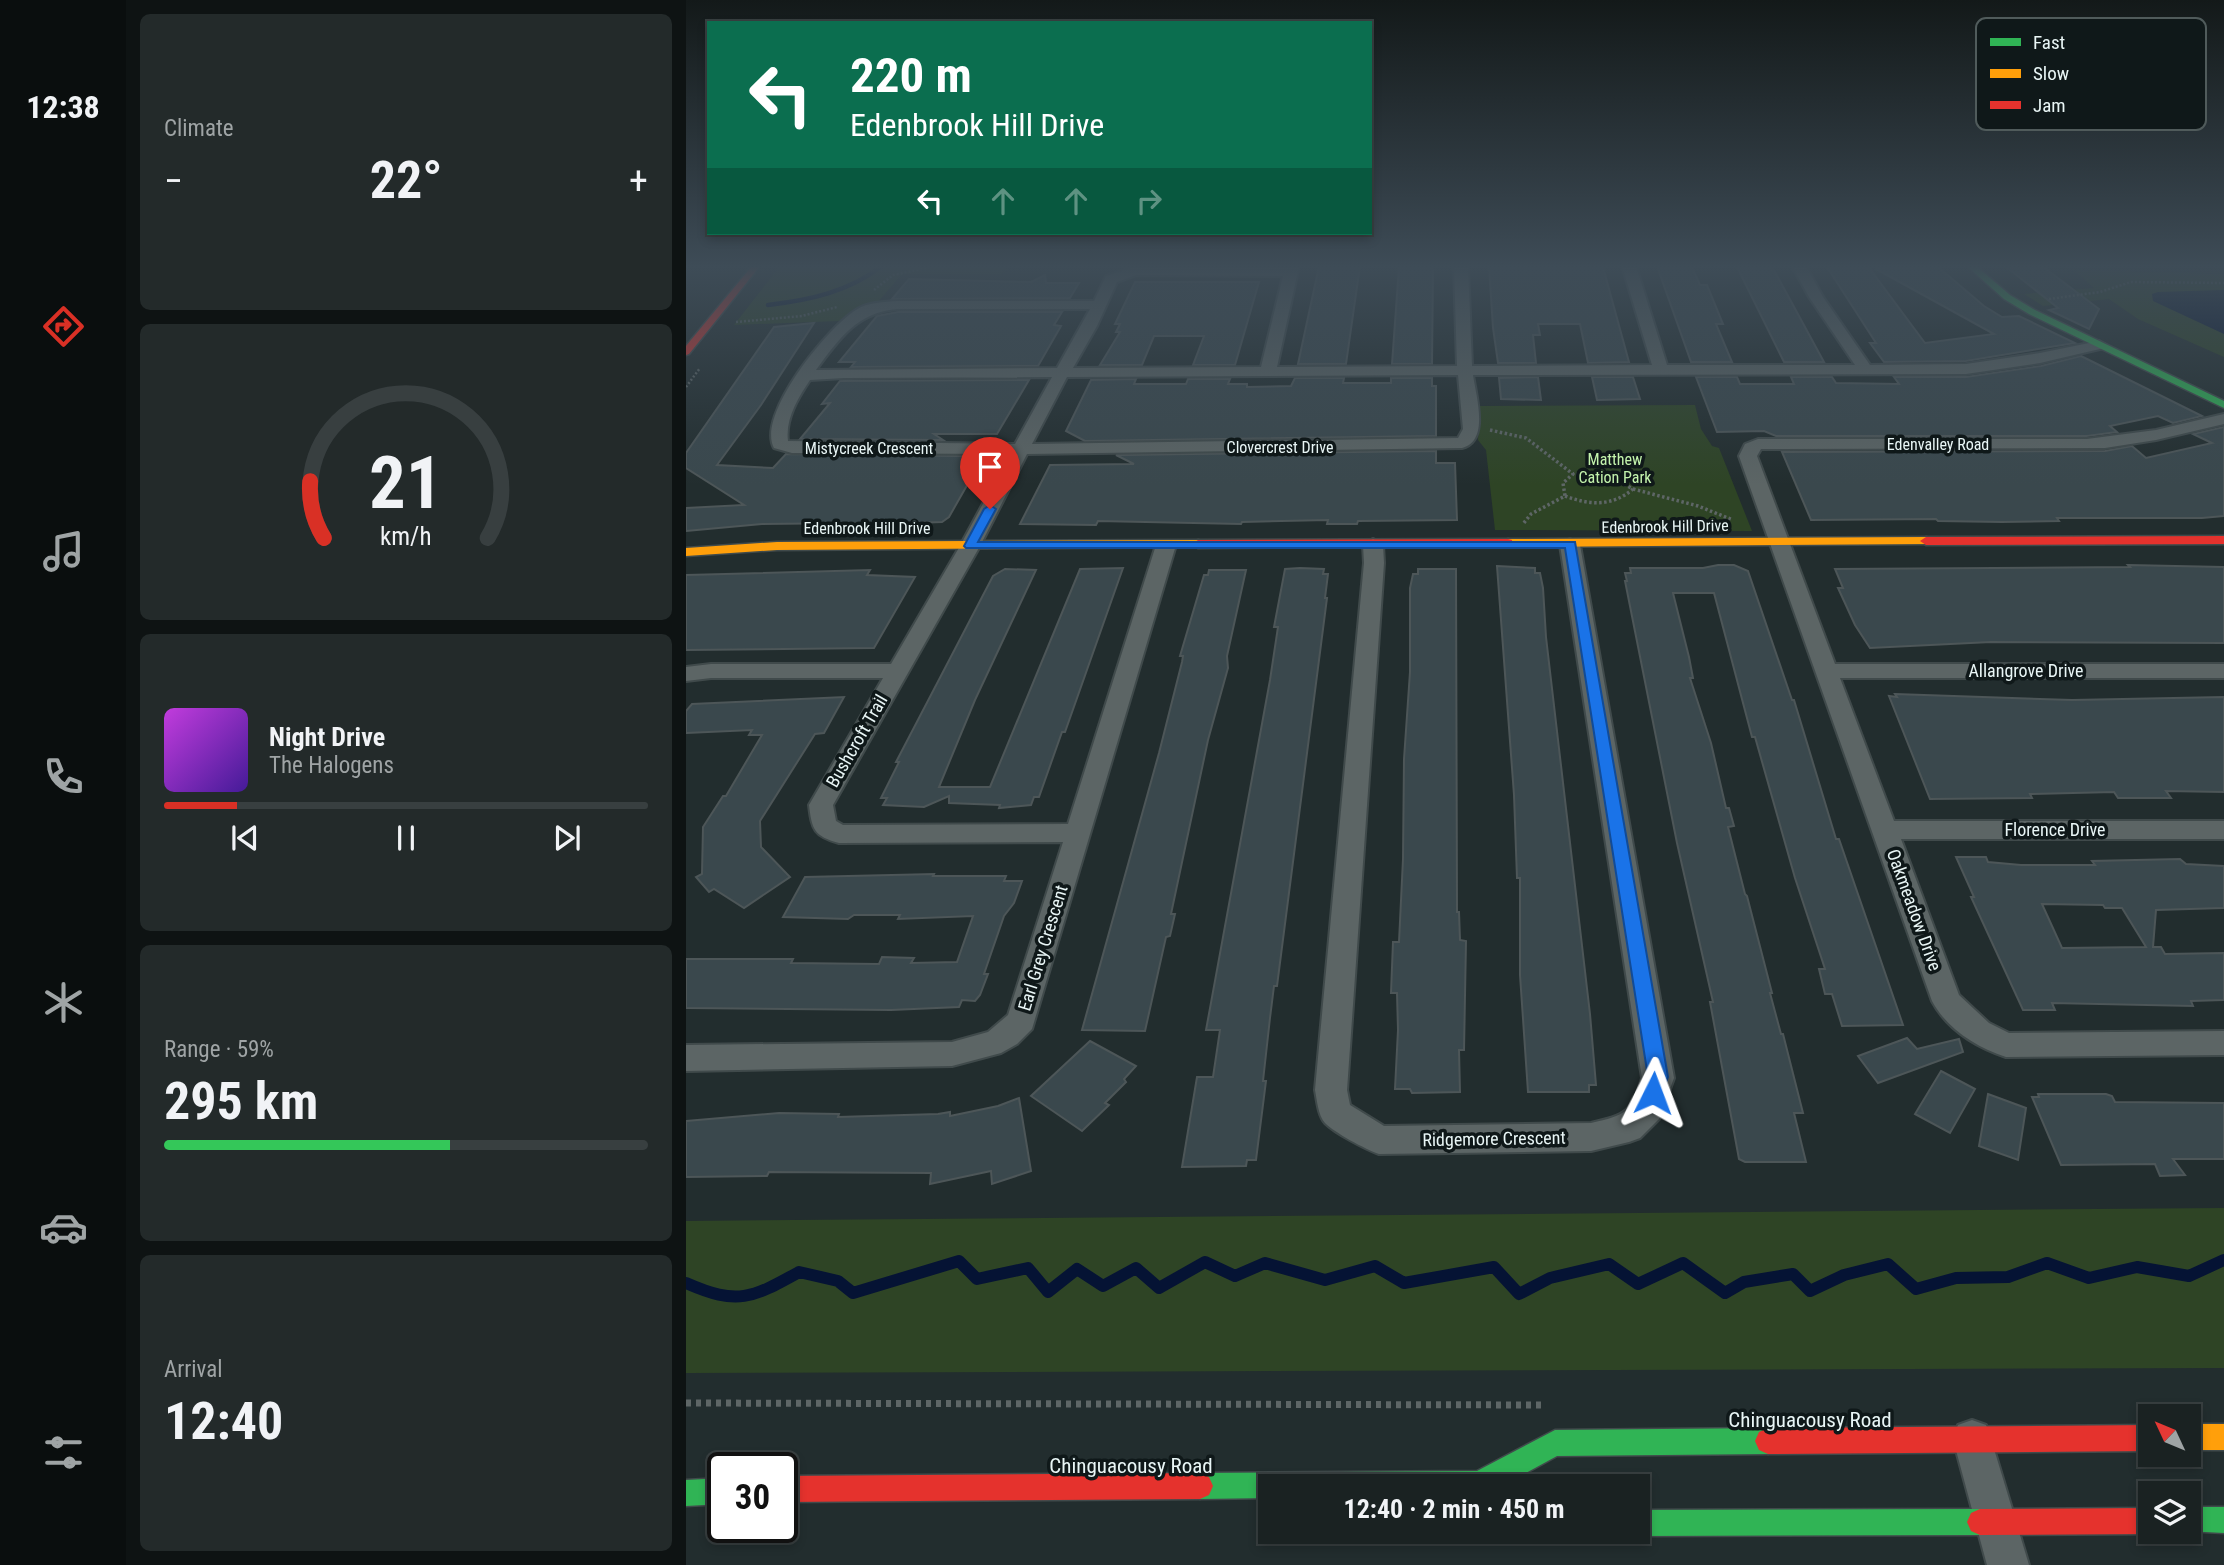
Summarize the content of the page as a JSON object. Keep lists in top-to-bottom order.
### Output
{
  "streets": {
    "street": [
      "Edenvalley Road",
      "Clovercrest Drive",
      "Mistycreek Crescent",
      "Edenbrook Hill Drive",
      "Allangrove Drive",
      "Bushcroft Trail",
      "Florence Drive",
      "Oakmeadow Drive",
      "Earl Grey Crescent",
      "Ridgemore Crescent",
      "Chinguacousy Road"
    ]
  },
  "crossings": [
    ["Edenvalley Road", "Edenbrook Hill Drive"],
    ["Edenvalley Road", "Oakmeadow Drive"],
    ["Clovercrest Drive", "Mistycreek Crescent"],
    ["Clovercrest Drive", "Bushcroft Trail"],
    ["Mistycreek Crescent", "Bushcroft Trail"],
    ["Edenbrook Hill Drive", "Bushcroft Trail"],
    ["Edenbrook Hill Drive", "Oakmeadow Drive"],
    ["Edenbrook Hill Drive", "Earl Grey Crescent"],
    ["Edenbrook Hill Drive", "Ridgemore Crescent"],
    ["Allangrove Drive", "Oakmeadow Drive"],
    ["Bushcroft Trail", "Earl Grey Crescent"],
    ["Florence Drive", "Oakmeadow Drive"]
  ],
  "parks": ["Matthew Cation Park"],
  "legend": ["Fast", "Slow", "Jam"],
  "north": "top left",
  "page": {
    "tabs": "12:38",
    "tile": [
      "Climate",
      ["Range · 59%", "295 km"],
      ["Arrival", "12:40"]
    ],
    "turn": ["220 m", "Edenbrook Hill Drive"],
    "heat": ["−", "22°", "+"],
    "song": ["Night Drive", "The Halogens"],
    "limit": "30",
    "trip": "12:40 · 2 min · 450 m",
    "gauge": ["21", "km/h"]
  }
}
